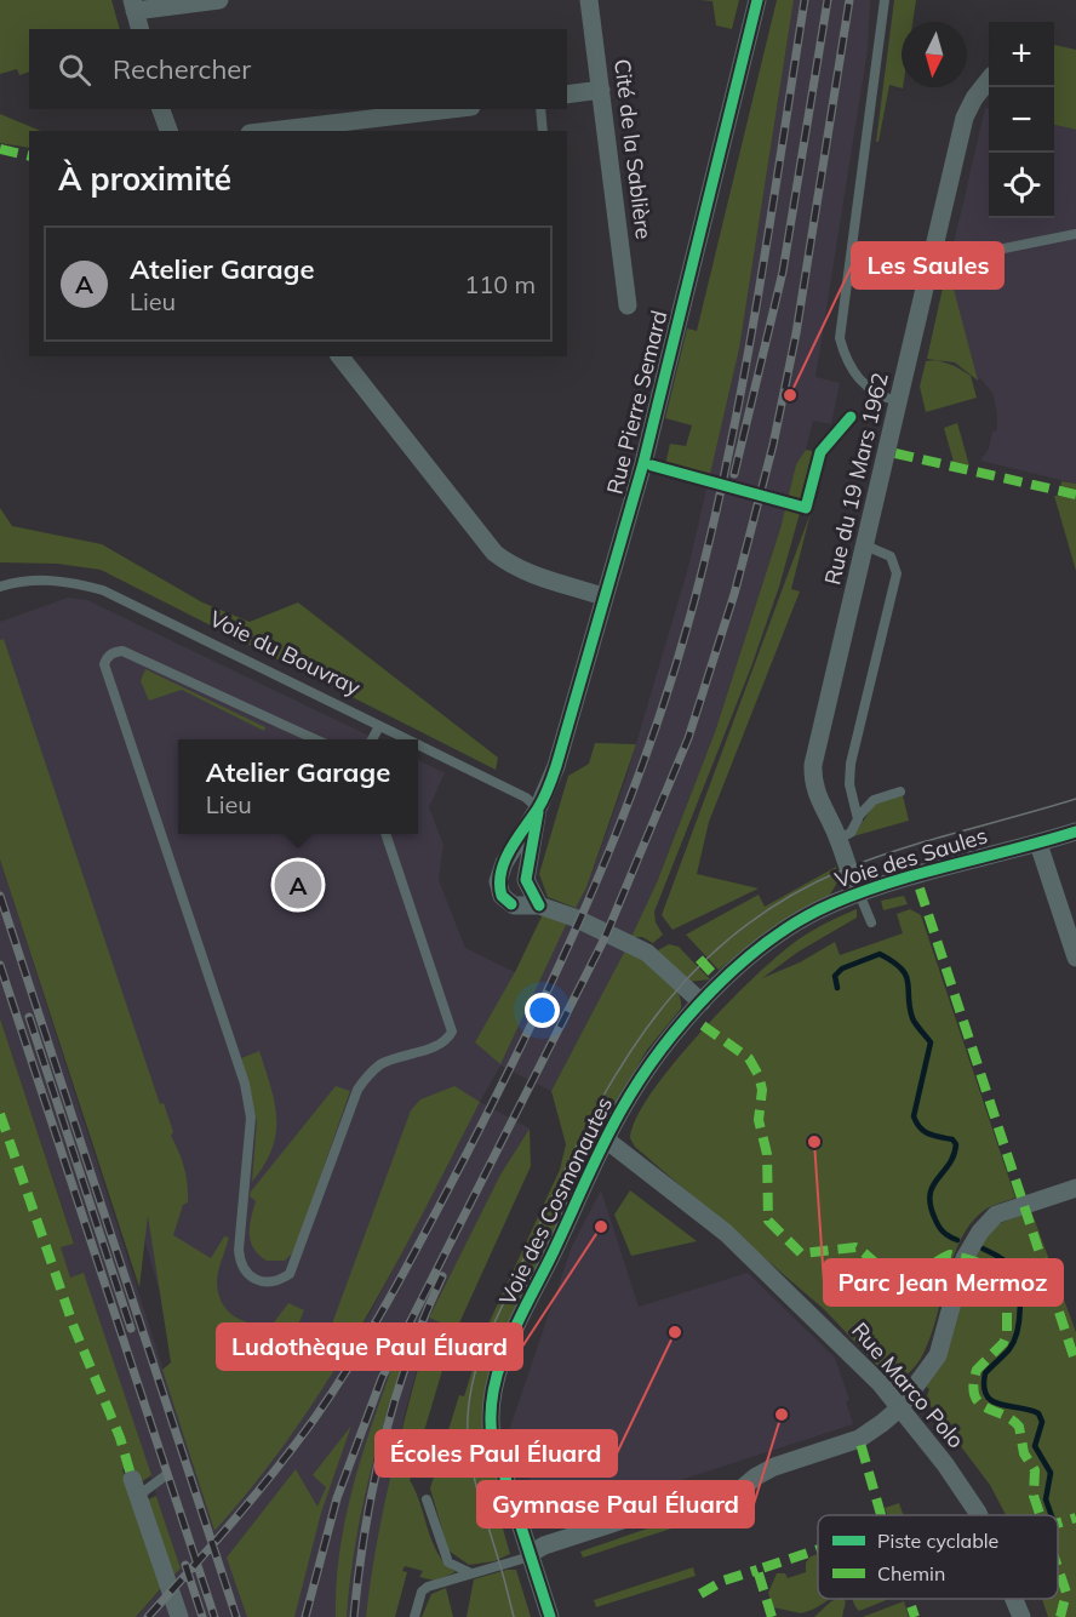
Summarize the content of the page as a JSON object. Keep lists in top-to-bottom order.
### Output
{
  "streets": {
    "street": [
      "Cité de la Sablière",
      "Rue Pierre Semard",
      "Rue du 19 Mars 1962",
      "Voie des Saules",
      "Voie des Cosmonautes",
      "Rue Marco Polo"
    ],
    "lane": ["Voie du Bouvray"]
  },
  "crossings": [
    ["Rue Pierre Semard", "Voie du Bouvray"],
    ["Rue du 19 Mars 1962", "Voie des Saules"],
    ["Voie des Saules", "Voie des Cosmonautes"],
    ["Voie des Cosmonautes", "Rue Marco Polo"]
  ],
  "places": [
    "Les Saules",
    "Parc Jean Mermoz",
    "Ludothèque Paul Éluard",
    "Écoles Paul Éluard",
    "Gymnase Paul Éluard"
  ],
  "legend": ["Piste cyclable", "Chemin"],
  "north": "bottom",
  "page": {
    "map_buttons": ["+", "−"],
    "search": "Rechercher",
    "heading": "À proximité",
    "list": [
      {
        "mark": "A",
        "name": "Atelier Garage",
        "note": "Lieu",
        "value": "110 m"
      }
    ],
    "popup": ["Atelier Garage", "Lieu"],
    "pins": "A"
  }
}
